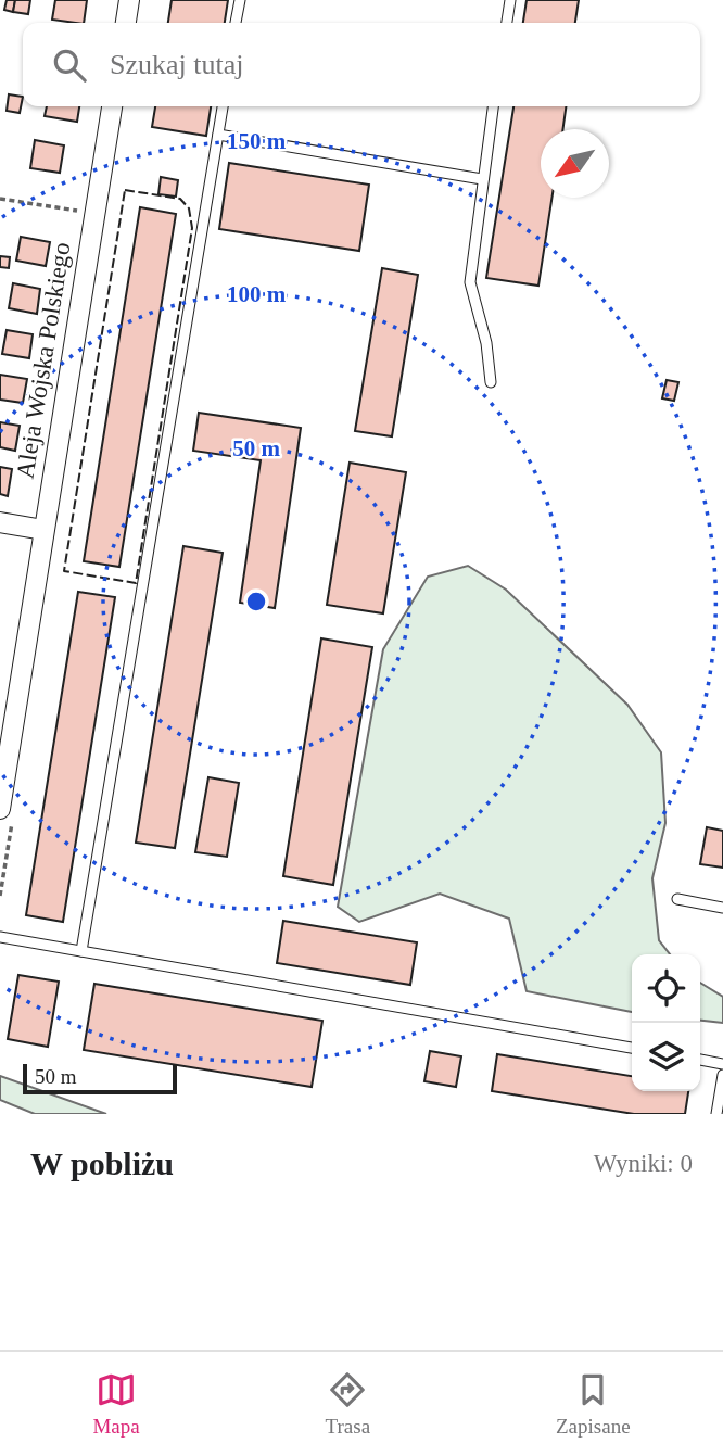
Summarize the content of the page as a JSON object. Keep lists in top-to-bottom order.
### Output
{
  "streets": {
    "street": ["Aleja Wojska Polskiego"]
  },
  "scale_bar": "50 m",
  "north": "bottom left",
  "page": {
    "search": "Szukaj tutaj",
    "scale": "50 m",
    "heading": ["W pobliżu", "Wyniki: 0"],
    "nav": ["Mapa", "Trasa", "Zapisane"]
  },
  "rings": ["150 m", "100 m", "50 m"]
}
